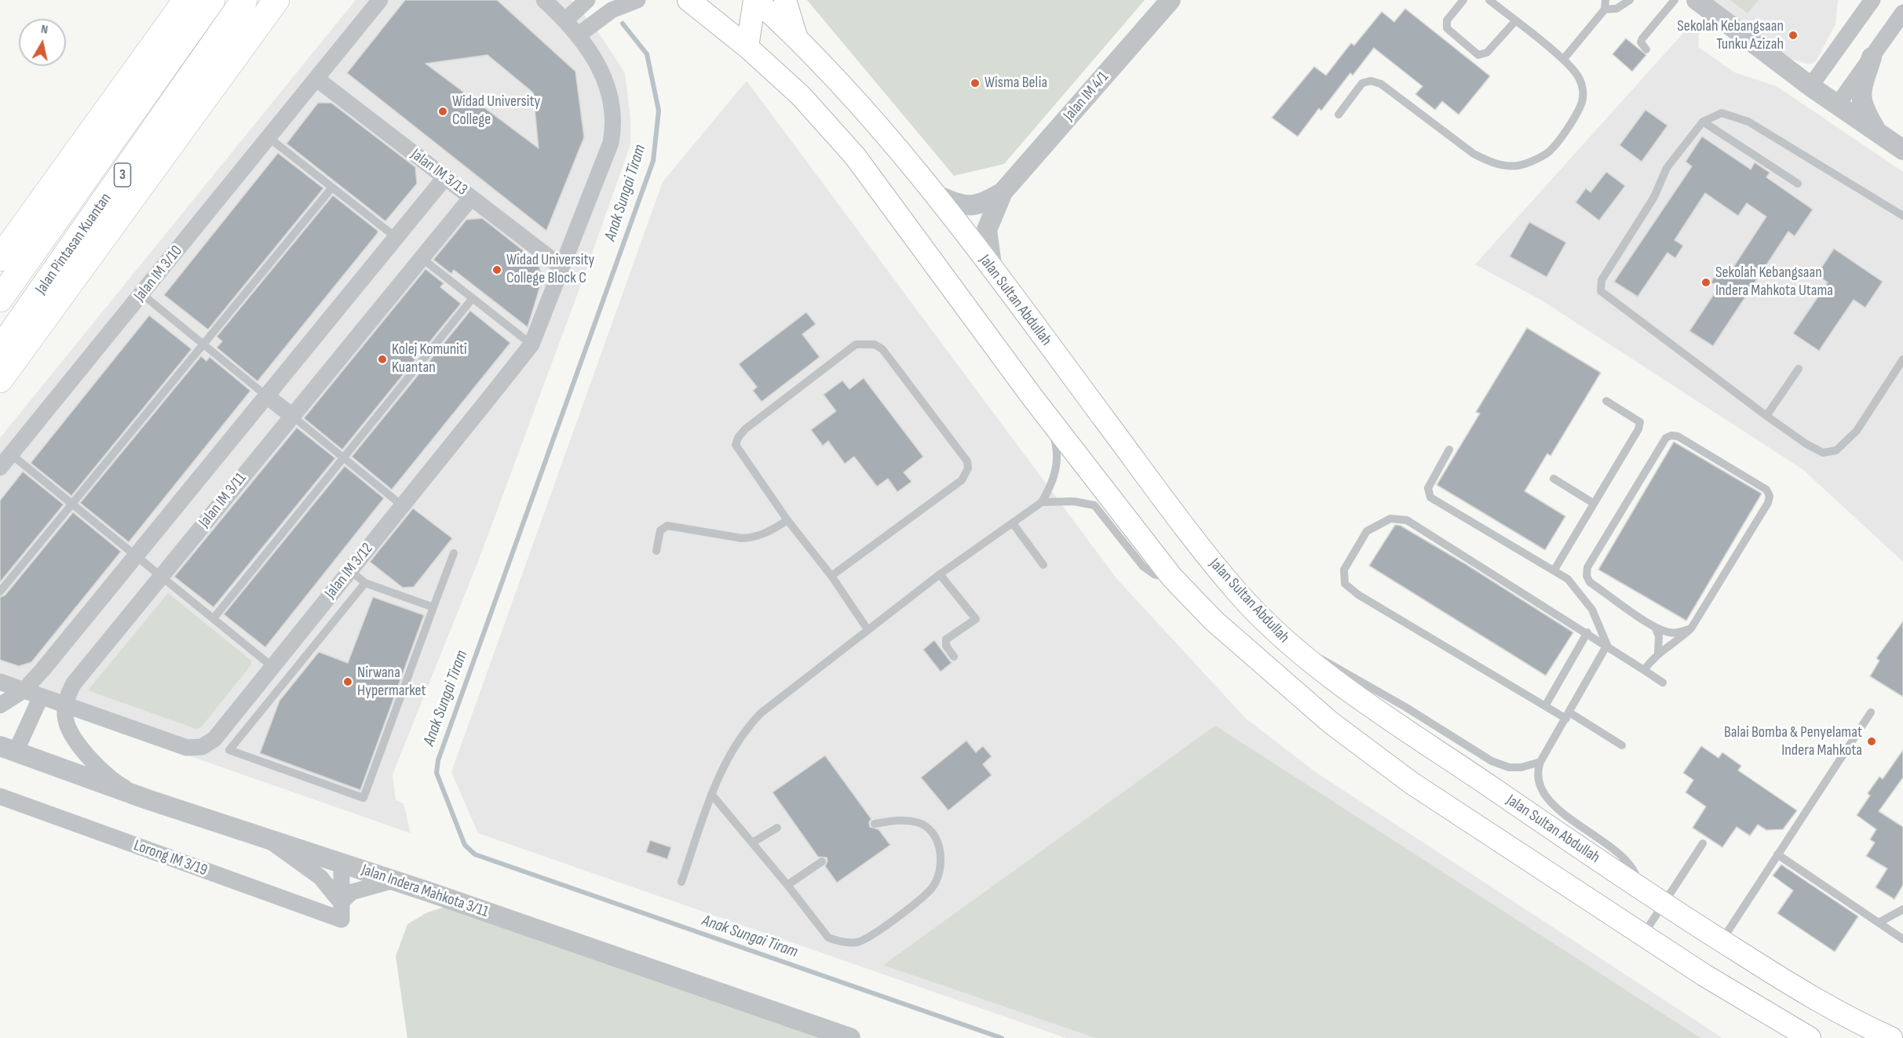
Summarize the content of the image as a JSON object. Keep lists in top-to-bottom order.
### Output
{
  "streets": {
    "highway": ["3", "Jalan Pintasan Kuantan"],
    "main road": ["Jalan Sultan Abdullah"],
    "street": [
      "Jalan IM 4/1",
      "Jalan IM 3/13",
      "Jalan IM 3/10",
      "Jalan IM 3/11",
      "Jalan IM 3/12",
      "Lorong IM 3/19",
      "Jalan Indera Mahkota 3/11"
    ]
  },
  "crossings": [
    ["Jalan IM 4/1", "Jalan Sultan Abdullah"],
    ["Jalan IM 3/13", "Jalan IM 3/10"],
    ["Jalan IM 3/13", "Jalan IM 3/11"],
    ["Jalan IM 3/13", "Jalan IM 3/12"],
    ["Jalan IM 3/11", "Jalan IM 3/12"],
    ["Jalan IM 3/11", "Jalan Indera Mahkota 3/11"]
  ],
  "water": ["Anak Sungai Tiram"],
  "places": [
    "Sekolah Kebangsaan Tunku Azizah",
    "Wisma Belia",
    "Widad University College",
    "Widad University College Block C",
    "Sekolah Kebangsaan Indera Mahkota Utama",
    "Kolej Komuniti Kuantan",
    "Nirwana Hypermarket",
    "Balai Bomba & Penyelamat Indera Mahkota"
  ],
  "north": "top"
}
